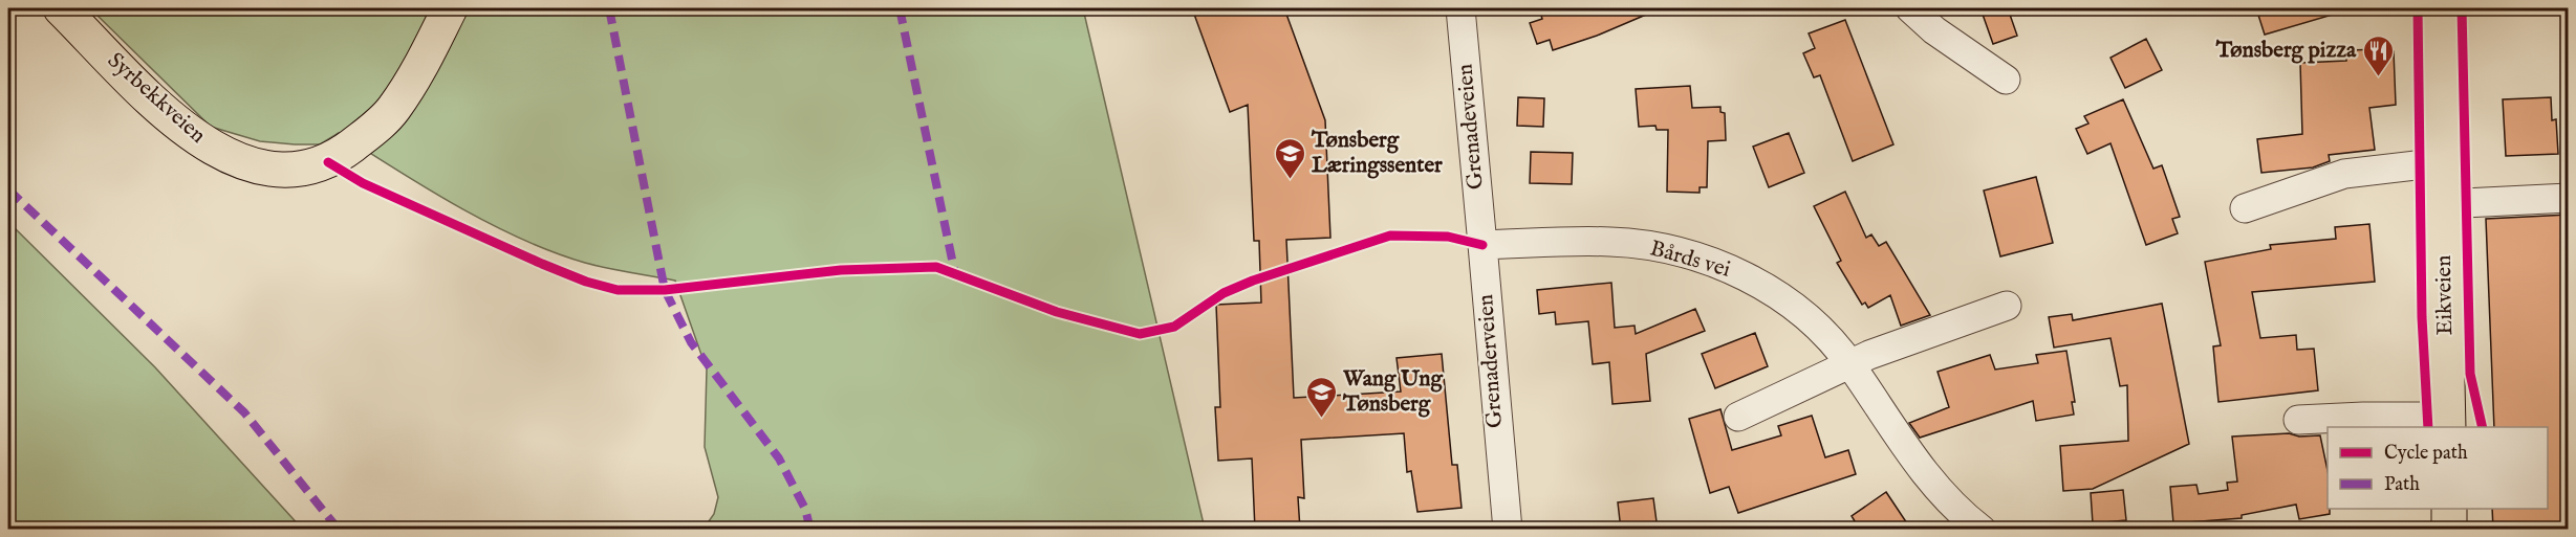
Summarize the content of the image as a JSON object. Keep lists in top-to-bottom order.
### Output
{
  "streets": {
    "main road": ["Syrbekkveien", "Eikveien"],
    "street": ["Grenadeveien", "Bårds vei", "Grenaderveien"]
  },
  "crossings": [
    ["Grenadeveien", "Bårds vei"],
    ["Grenadeveien", "Grenaderveien"],
    ["Bårds vei", "Grenaderveien"]
  ],
  "places": {
    "restaurant": ["Tønsberg pizza"],
    "school or university": ["Tønsberg Læringssenter", "Wang Ung Tønsberg"]
  },
  "legend": ["Cycle path", "Path"]
}
